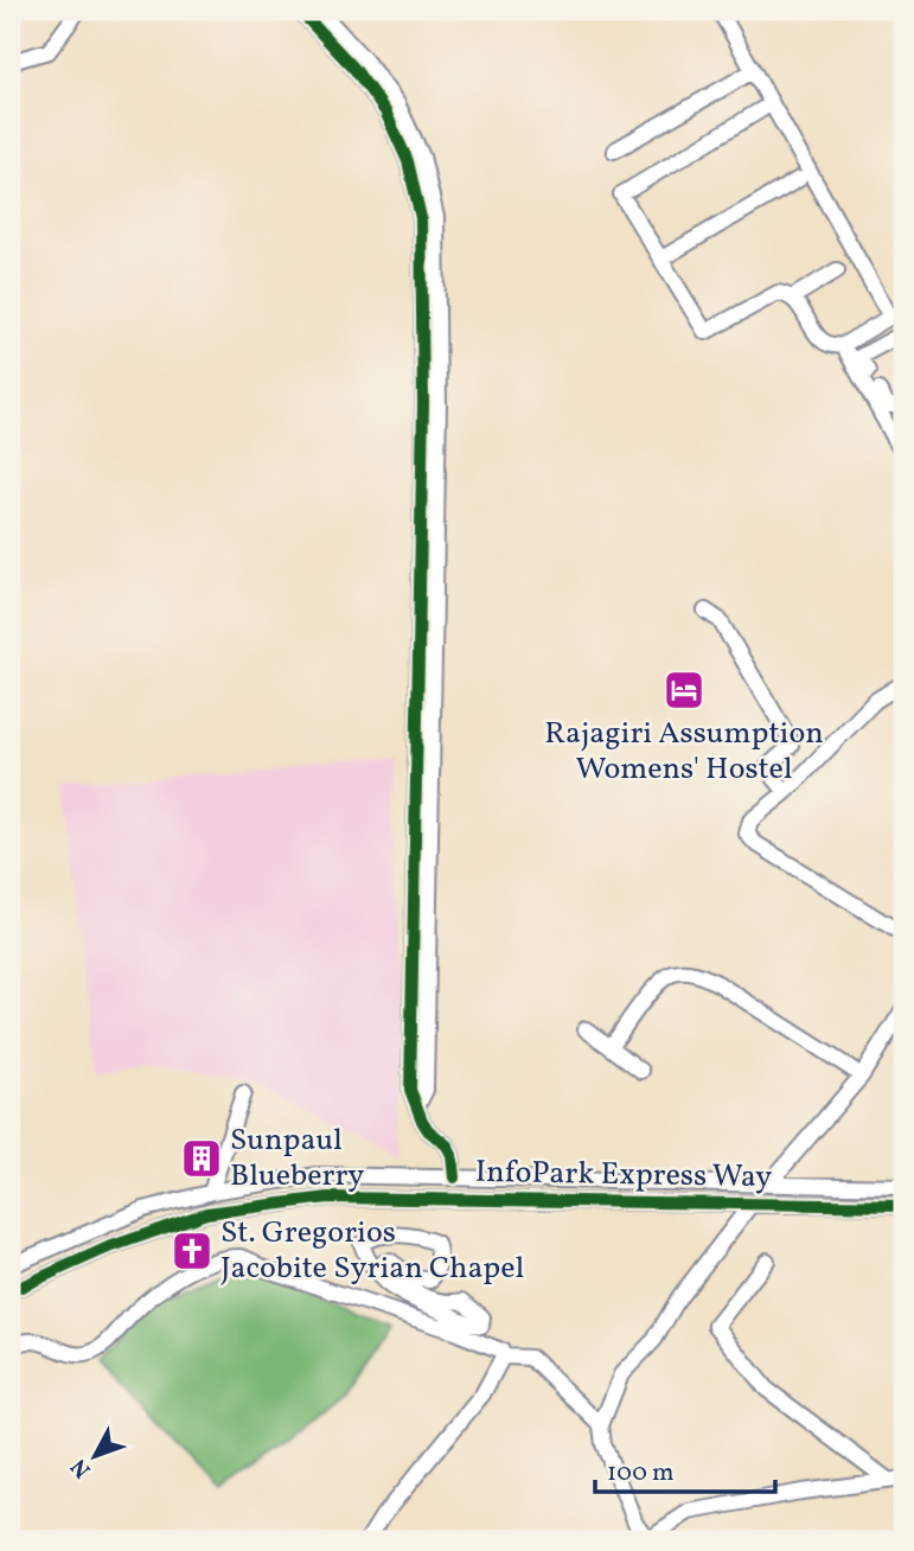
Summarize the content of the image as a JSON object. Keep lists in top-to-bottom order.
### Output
{
  "streets": {
    "street": ["InfoPark Express Way"]
  },
  "places": {
    "hotel": ["Rajagiri Assumption Womens' Hostel"],
    "building": ["Sunpaul Blueberry"],
    "church": ["St. Gregorios Jacobite Syrian Chapel"]
  },
  "scale_bar": "100 m",
  "north": "bottom left"
}
